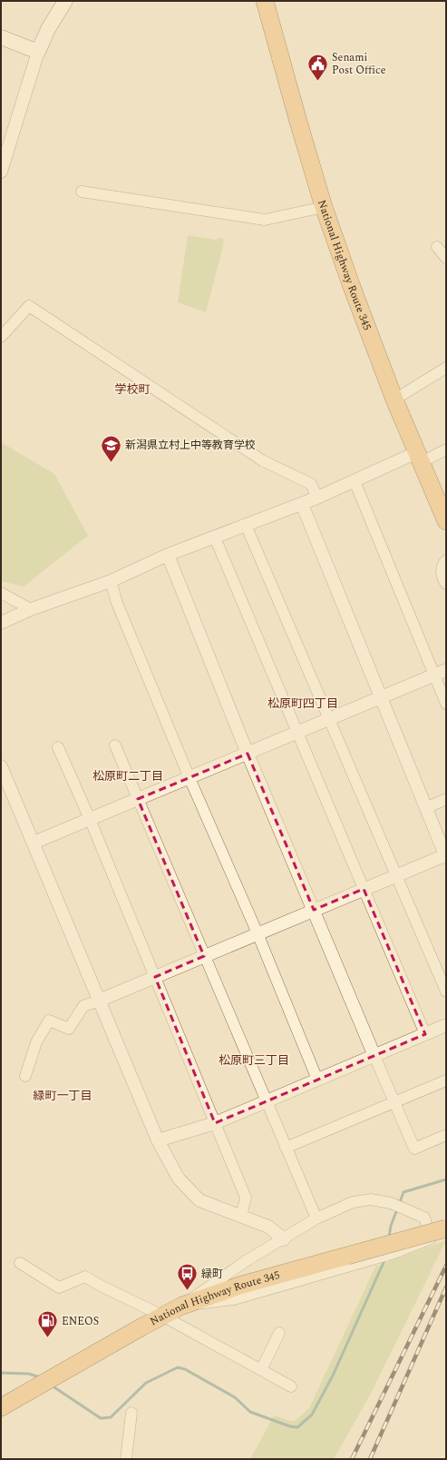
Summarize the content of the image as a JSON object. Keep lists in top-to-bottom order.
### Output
{
  "streets": {
    "highway": ["National Highway Route 345"]
  },
  "districts": [
    "学校町",
    "松原町四丁目",
    "松原町二丁目",
    "松原町三丁目",
    "緑町一丁目"
  ],
  "places": {
    "public building": ["Senami Post Office"],
    "school or university": ["新潟県立村上中等教育学校"],
    "bus stop": ["緑町"],
    "fuel station": ["ENEOS"]
  }
}
